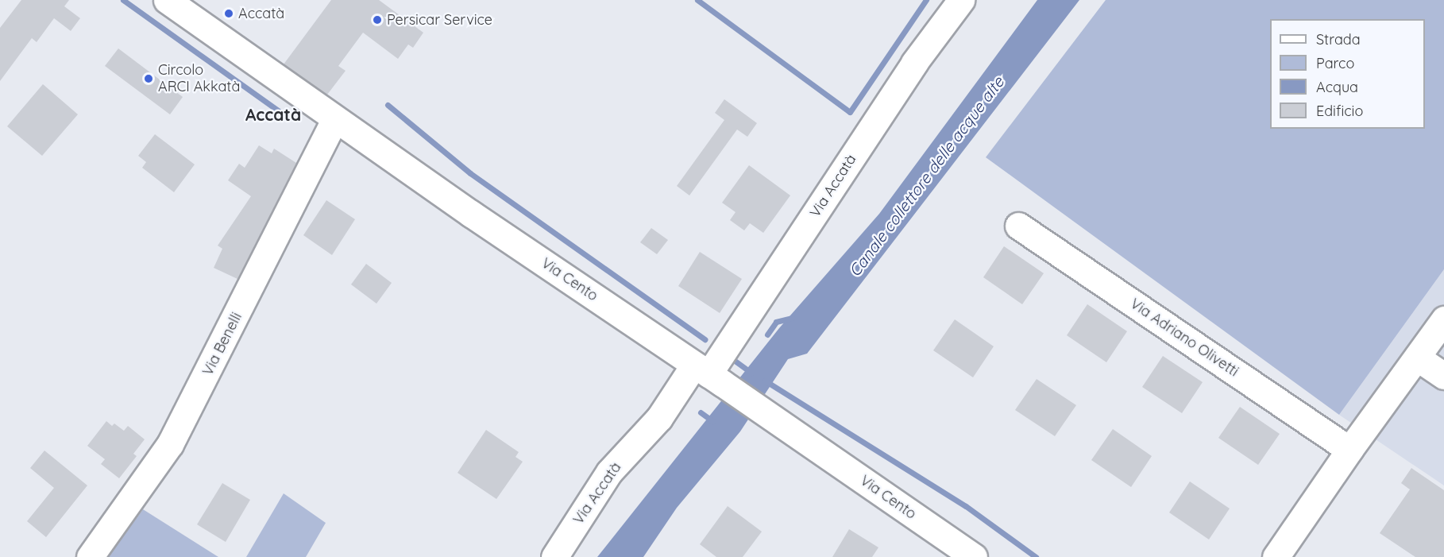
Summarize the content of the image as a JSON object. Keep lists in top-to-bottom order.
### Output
{
  "streets": {
    "street": [
      "Via Accatà",
      "Via Cento",
      "Via Adriano Olivetti",
      "Via Benelli"
    ]
  },
  "crossings": [
    ["Via Accatà", "Via Cento"],
    ["Via Cento", "Via Benelli"]
  ],
  "districts": ["Accatà"],
  "water": ["Canale collettore delle acque alte"],
  "places": ["Accatà", "Persicar Service", "Circolo ARCI Akkatà"],
  "legend": [
    "Strada",
    "Parco",
    "Acqua",
    "Edificio"
  ]
}
